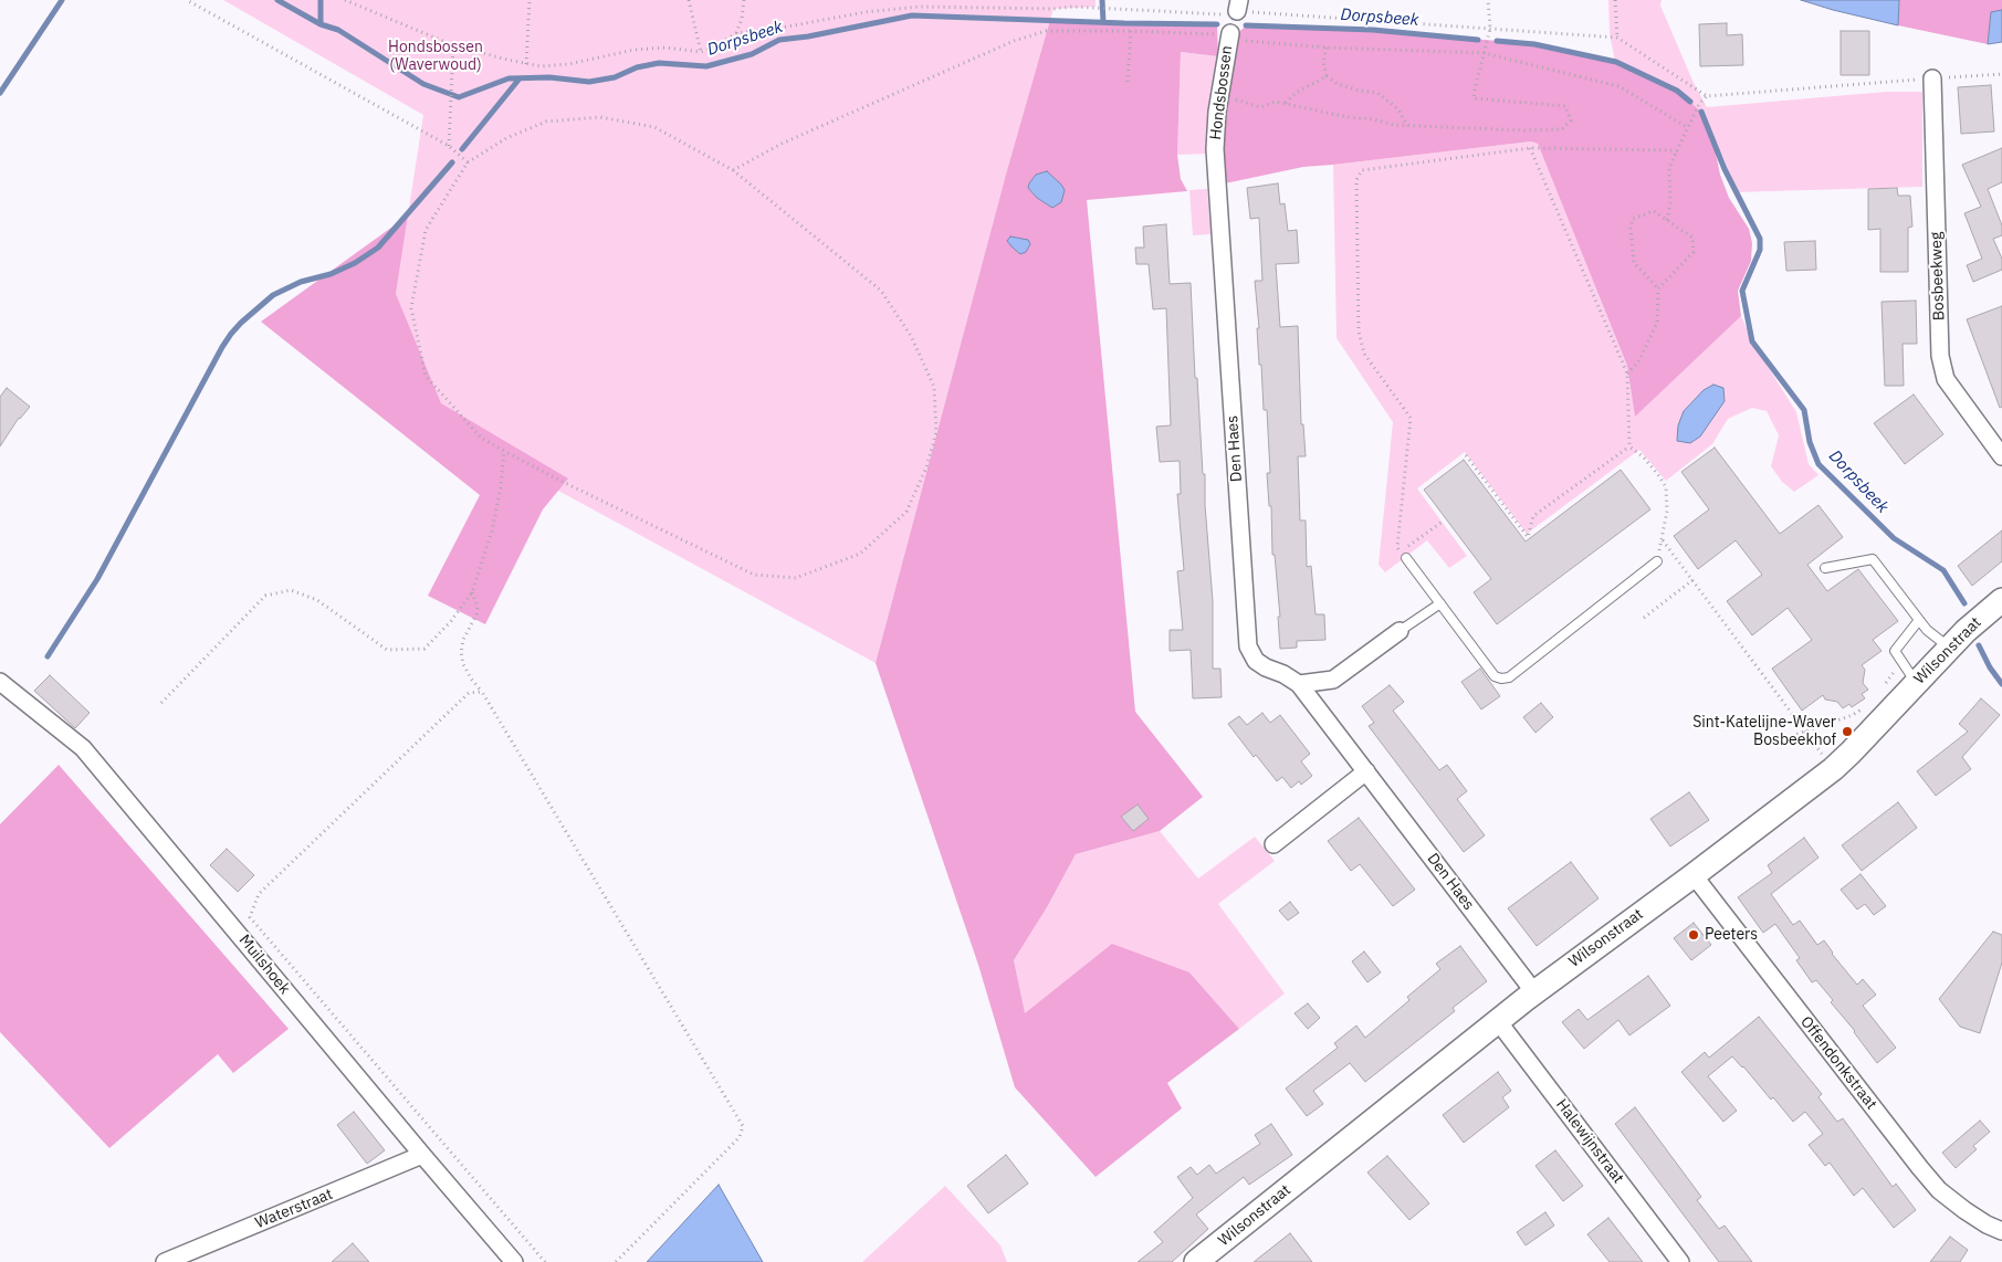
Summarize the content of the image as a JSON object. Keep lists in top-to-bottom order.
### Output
{
  "streets": {
    "street": [
      "Hondsbossen",
      "Bosbeekweg",
      "Den Haes",
      "Wilsonstraat",
      "Muilshoek",
      "Offendonkstraat",
      "Halewijnstraat",
      "Waterstraat"
    ]
  },
  "crossings": [
    ["Hondsbossen", "Den Haes"],
    ["Den Haes", "Wilsonstraat"],
    ["Wilsonstraat", "Offendonkstraat"],
    ["Wilsonstraat", "Halewijnstraat"],
    ["Muilshoek", "Waterstraat"]
  ],
  "water": ["Dorpsbeek"],
  "parks": ["Hondsbossen (Waverwoud)"],
  "places": ["Sint-Katelijne-Waver Bosbeekhof", "Peeters"]
}
